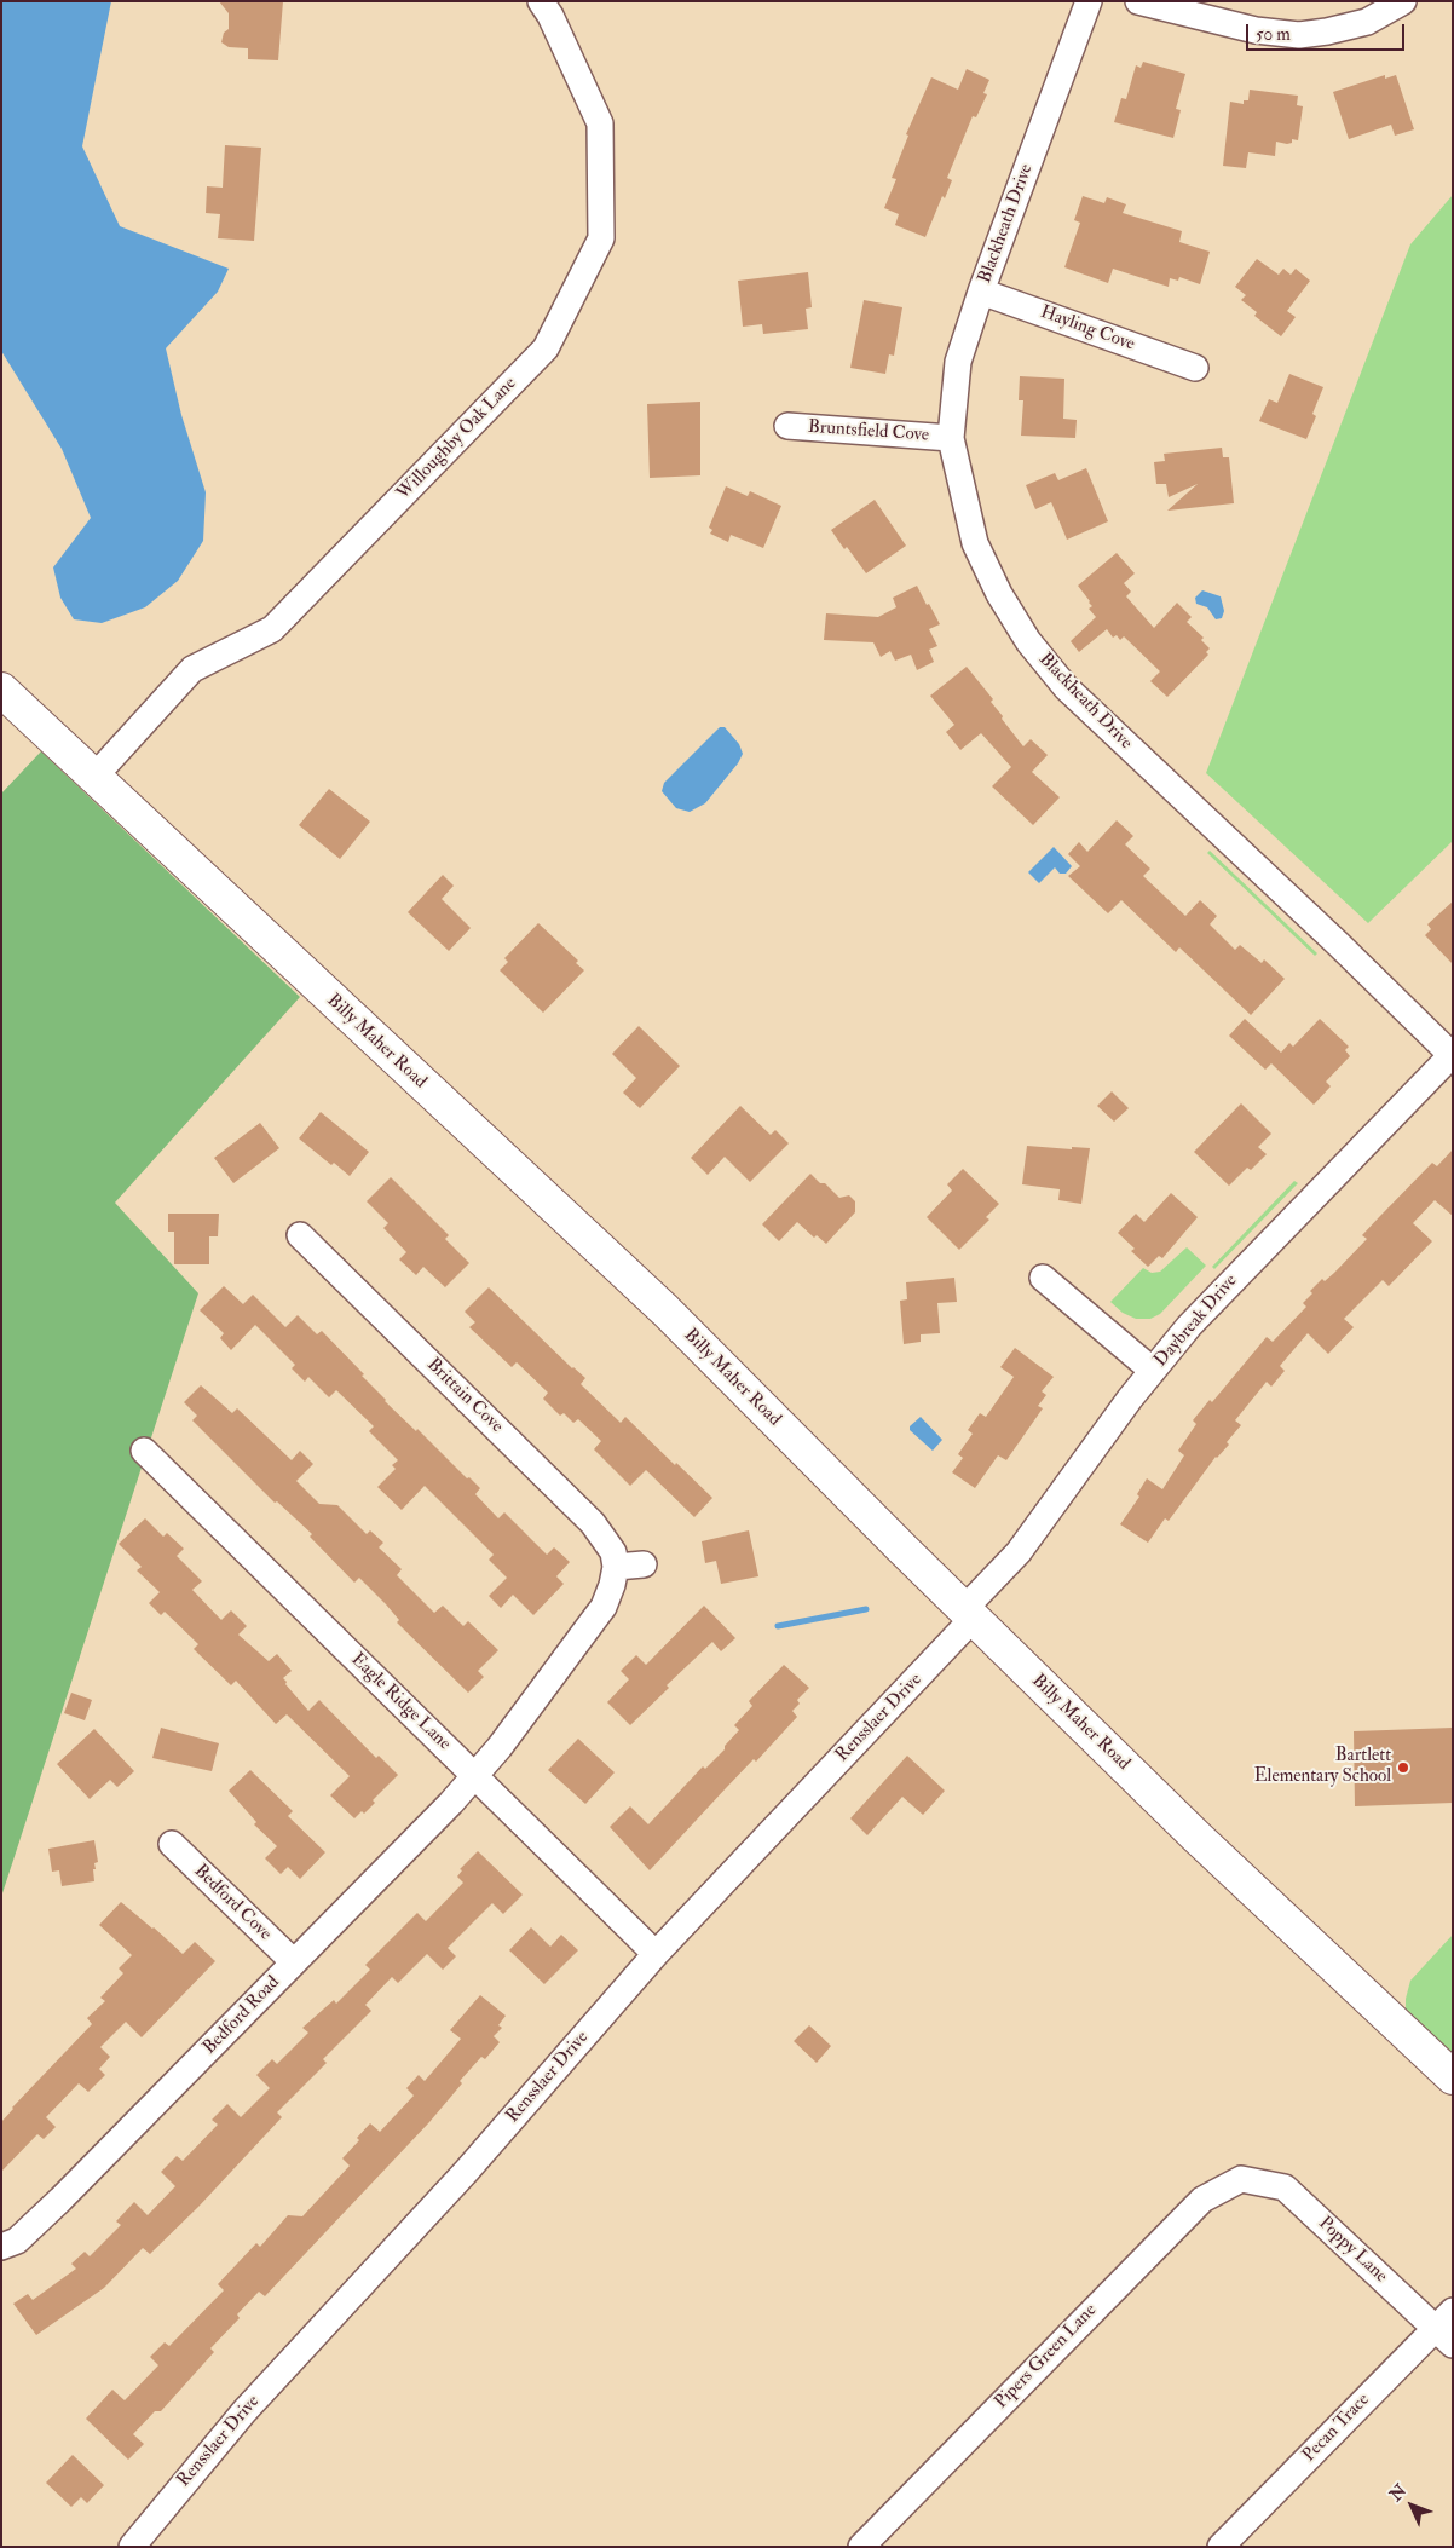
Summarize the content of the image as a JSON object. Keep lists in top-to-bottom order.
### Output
{
  "streets": {
    "main road": ["Billy Maher Road"],
    "street": [
      "Blackheath Drive",
      "Hayling Cove",
      "Bruntsfield Cove",
      "Willoughby Oak Lane",
      "Daybreak Drive",
      "Brittain Cove",
      "Eagle Ridge Lane",
      "Rensslaer Drive",
      "Bedford Cove",
      "Bedford Road",
      "Poppy Lane",
      "Pipers Green Lane",
      "Pecan Trace"
    ]
  },
  "crossings": [
    ["Blackheath Drive", "Hayling Cove"],
    ["Blackheath Drive", "Bruntsfield Cove"],
    ["Blackheath Drive", "Daybreak Drive"],
    ["Willoughby Oak Lane", "Billy Maher Road"],
    ["Billy Maher Road", "Daybreak Drive"],
    ["Billy Maher Road", "Rensslaer Drive"],
    ["Daybreak Drive", "Rensslaer Drive"],
    ["Eagle Ridge Lane", "Rensslaer Drive"],
    ["Eagle Ridge Lane", "Bedford Road"],
    ["Bedford Cove", "Bedford Road"],
    ["Poppy Lane", "Pipers Green Lane"],
    ["Poppy Lane", "Pecan Trace"]
  ],
  "places": ["Bartlett Elementary School"],
  "scale_bar": "50 m",
  "north": "top left"
}
